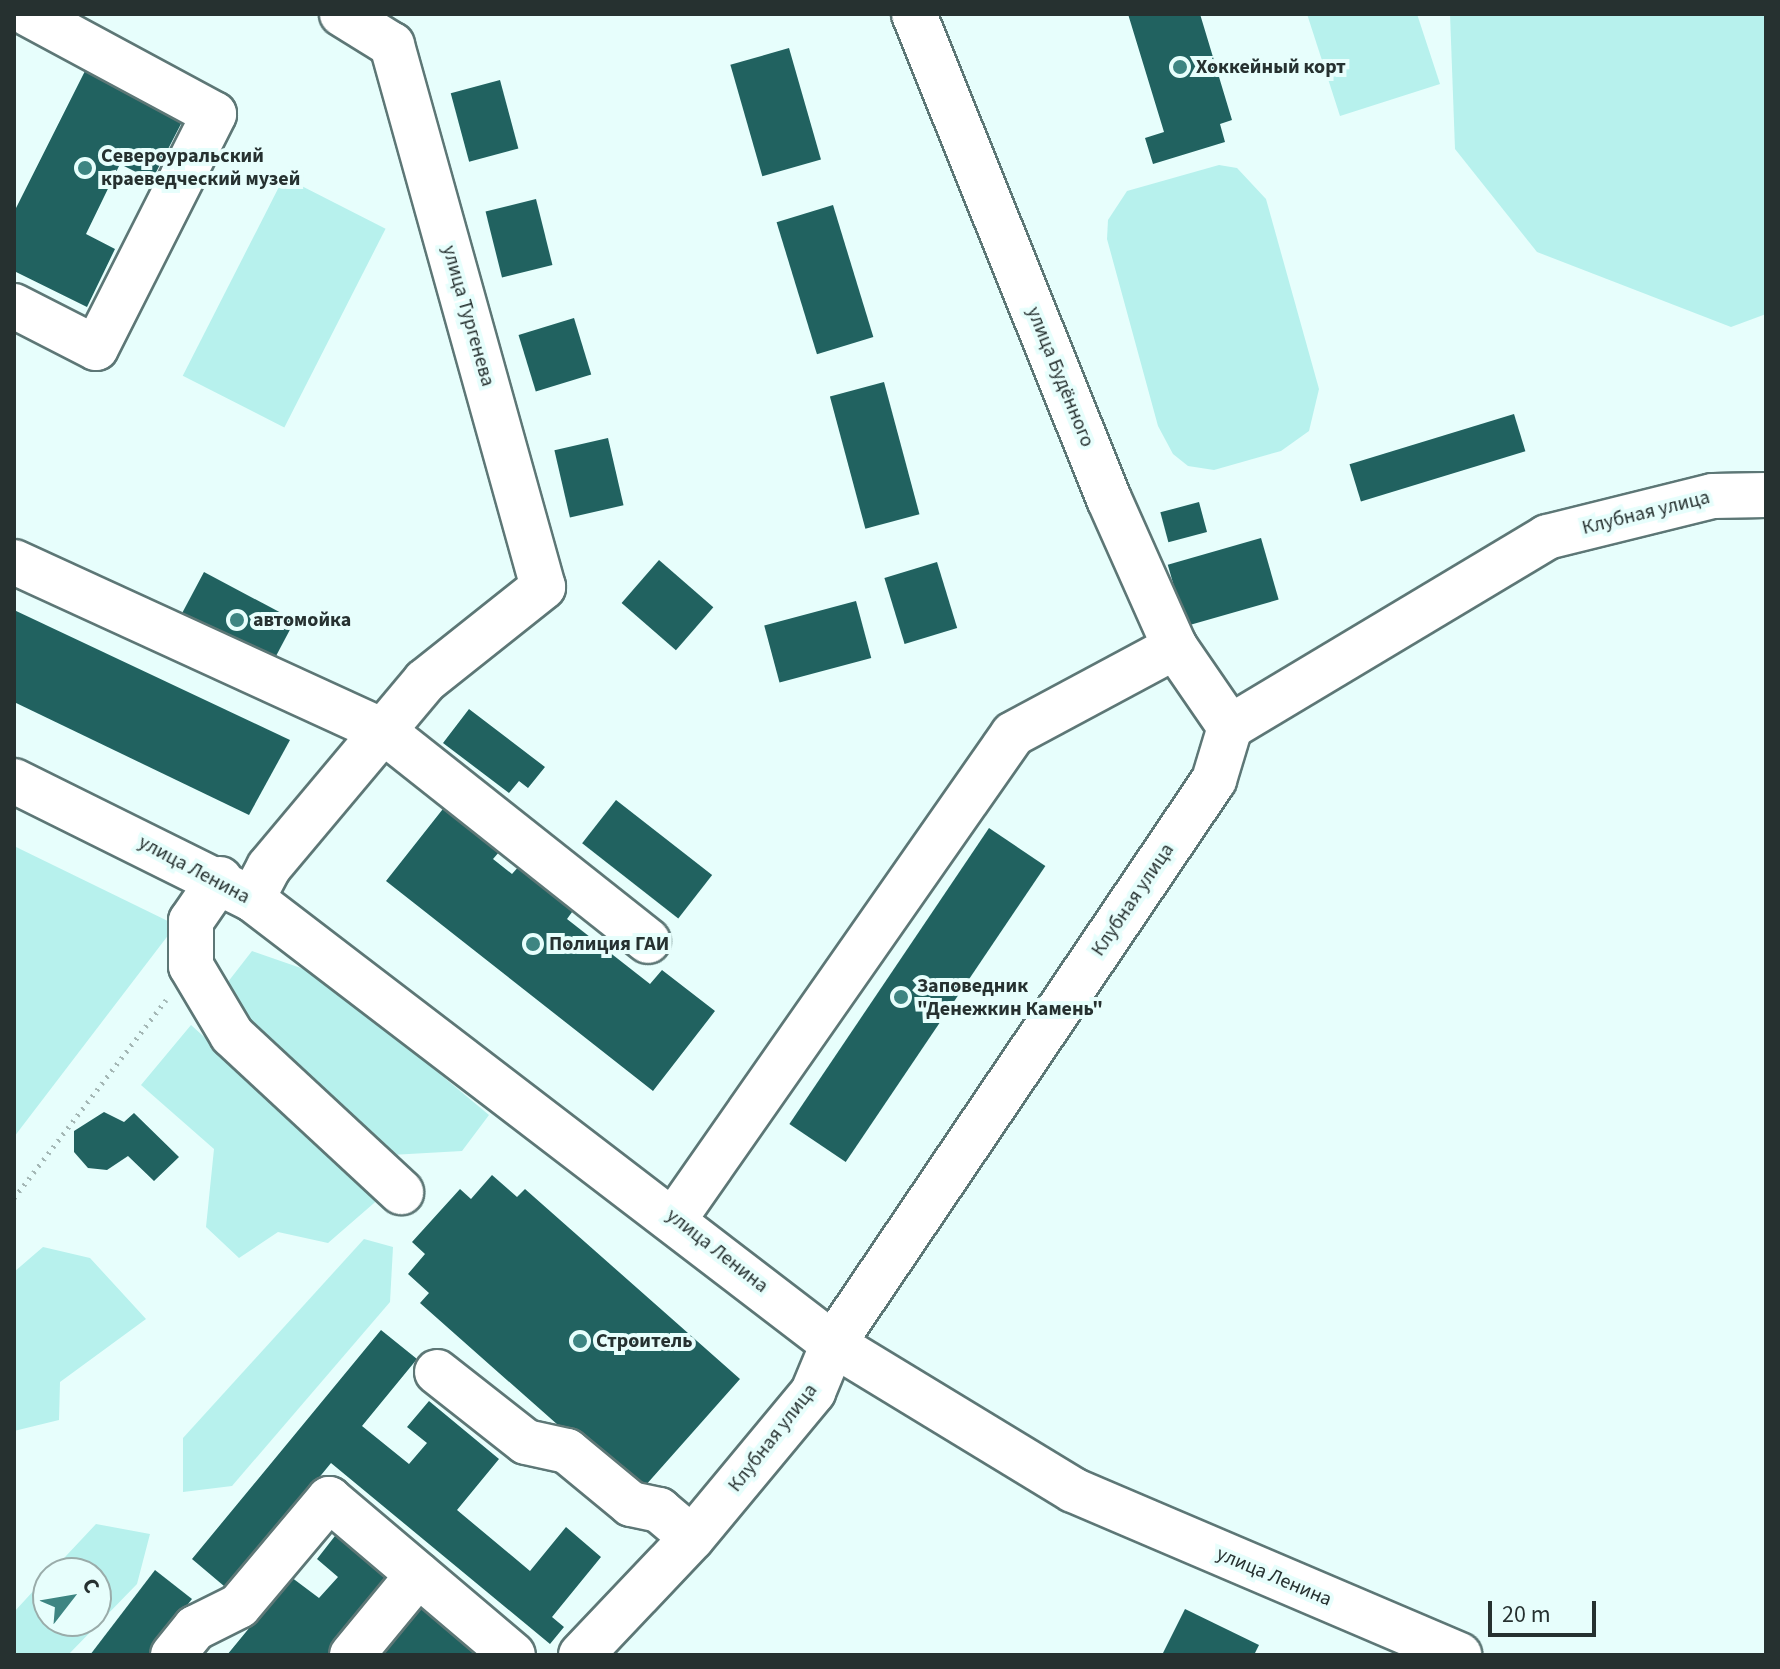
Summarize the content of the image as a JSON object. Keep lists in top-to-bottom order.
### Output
{
  "streets": {
    "street": [
      "улица Тургенева",
      "улица Будённого",
      "Клубная улица",
      "улица Ленина"
    ]
  },
  "crossings": [
    ["улица Будённого", "Клубная улица"],
    ["Клубная улица", "улица Ленина"]
  ],
  "places": [
    "Хоккейный корт",
    "Североуральский краеведческий музей",
    "автомойка",
    "Полиция ГАИ",
    "Заповедник \"Денежкин Камень\"",
    "Строитель"
  ],
  "scale_bar": "20 m",
  "north": "top right"
}
